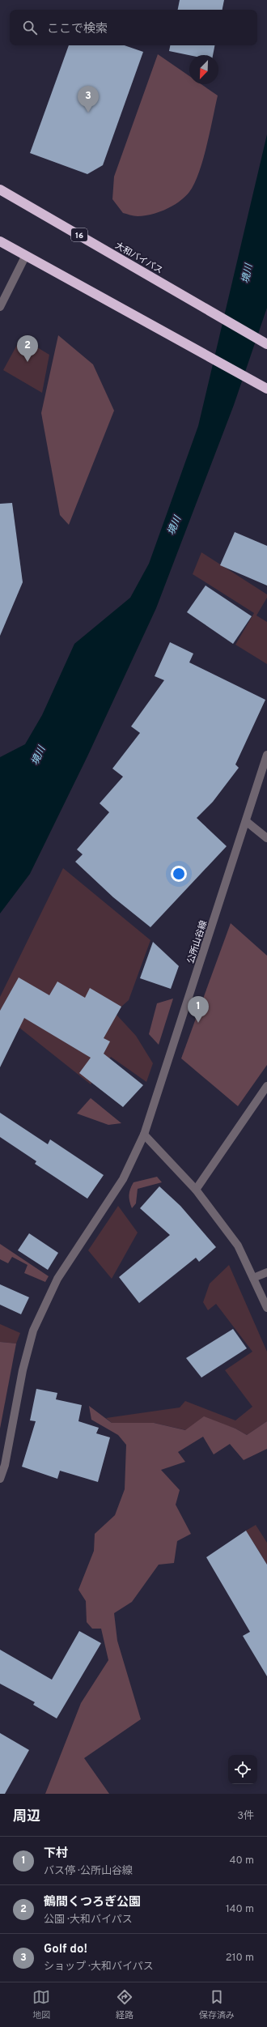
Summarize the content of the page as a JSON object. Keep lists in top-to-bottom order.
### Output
{
  "streets": {
    "highway": ["16", "大和バイパス"],
    "street": ["公所山谷線"]
  },
  "water": ["境川"],
  "north": "bottom left",
  "page": {
    "search": "ここで検索",
    "pins": ["3", "2", "1"],
    "heading": ["周辺", "3件"],
    "list": [
      {
        "mark": "1",
        "name": "下村",
        "note": "バス停 · 公所山谷線",
        "value": "40 m"
      },
      {
        "mark": "2",
        "name": "鶴間くつろぎ公園",
        "note": "公園 · 大和バイパス",
        "value": "140 m"
      },
      {
        "mark": "3",
        "name": "Golf do!",
        "note": "ショップ · 大和バイパス",
        "value": "210 m"
      }
    ],
    "nav": ["地図", "経路", "保存済み"]
  }
}
